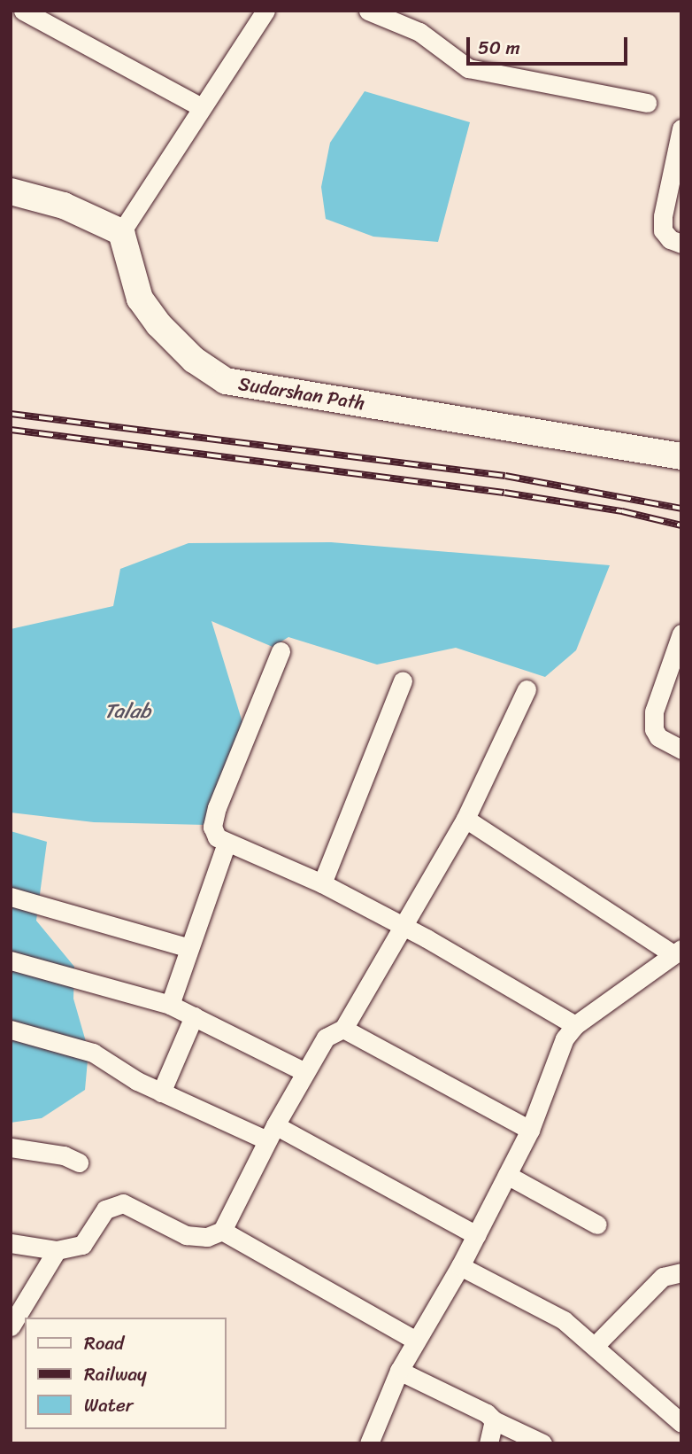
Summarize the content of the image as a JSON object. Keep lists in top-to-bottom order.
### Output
{
  "streets": {
    "main road": ["Sudarshan Path"]
  },
  "water": ["Talab"],
  "legend": ["Road", "Railway", "Water"],
  "scale_bar": "50 m"
}
